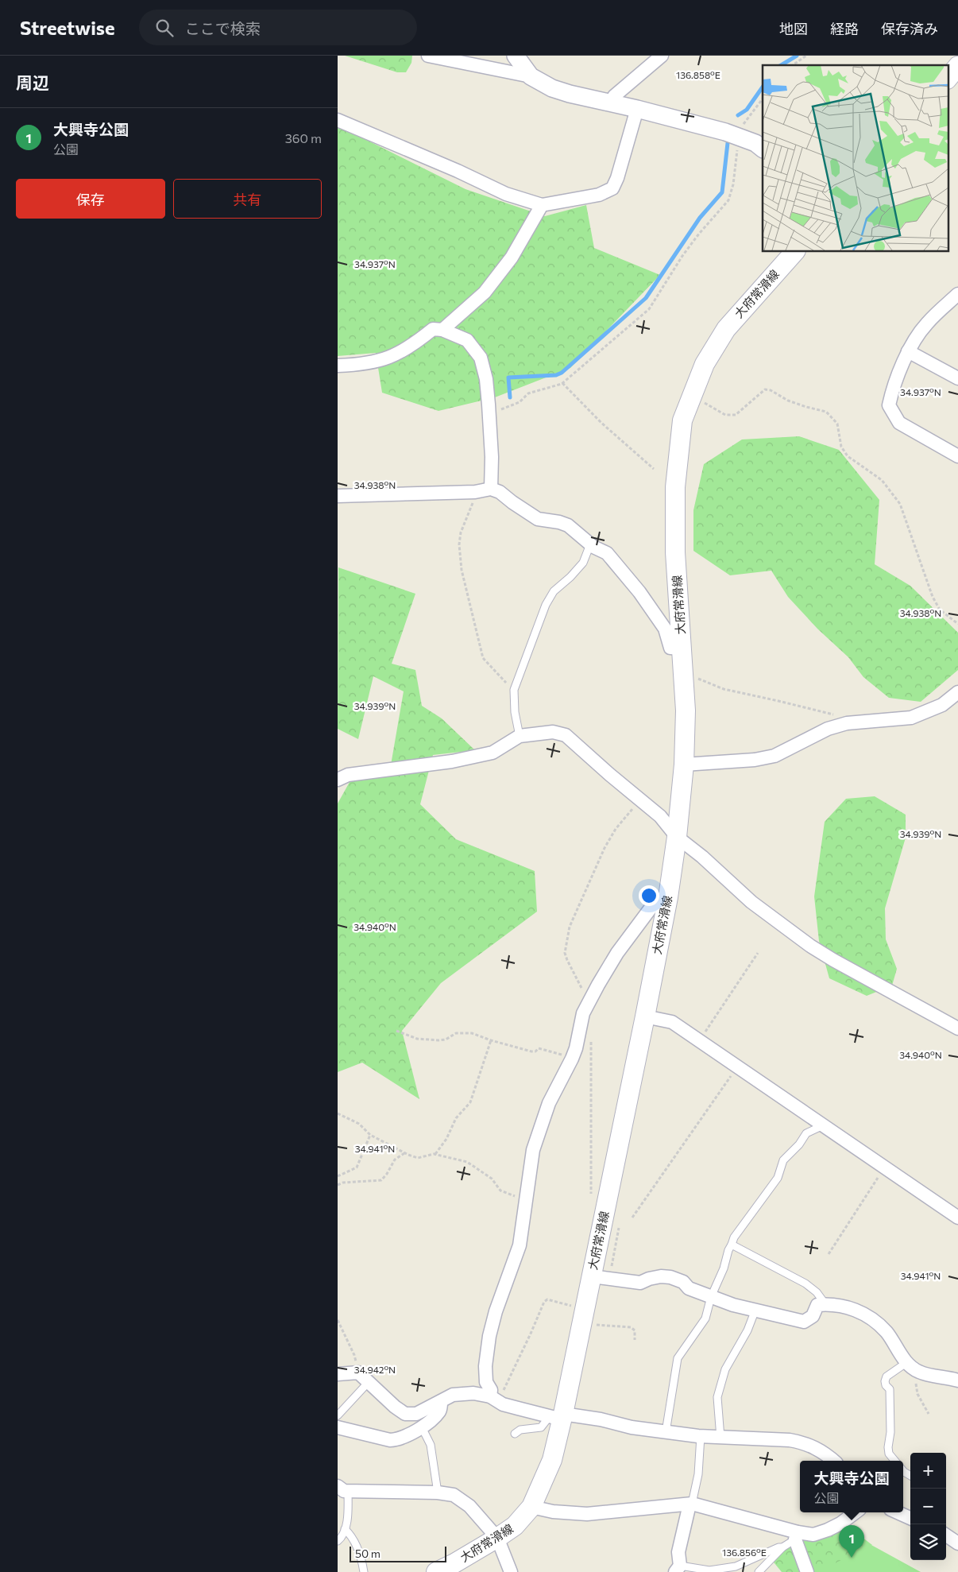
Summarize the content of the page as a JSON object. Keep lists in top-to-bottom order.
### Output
{
  "streets": {
    "main road": ["大府常滑線"]
  },
  "scale_bar": "50 m",
  "page": {
    "header": "Streetwise",
    "search": "ここで検索",
    "nav": ["地図", "経路", "保存済み"],
    "heading": "周辺",
    "list": [
      {
        "mark": "1",
        "name": "大興寺公園",
        "note": "公園",
        "value": "360 m"
      }
    ],
    "buttons": ["保存", "共有"],
    "map_buttons": ["+", "−"],
    "popup": ["大興寺公園", "公園"],
    "pins": "1",
    "scale": "50 m"
  },
  "coordinates": [
    "136.858°E",
    "34.937°N",
    "34.938°N",
    "34.939°N",
    "34.940°N",
    "34.941°N",
    "34.942°N",
    "136.856°E"
  ]
}
